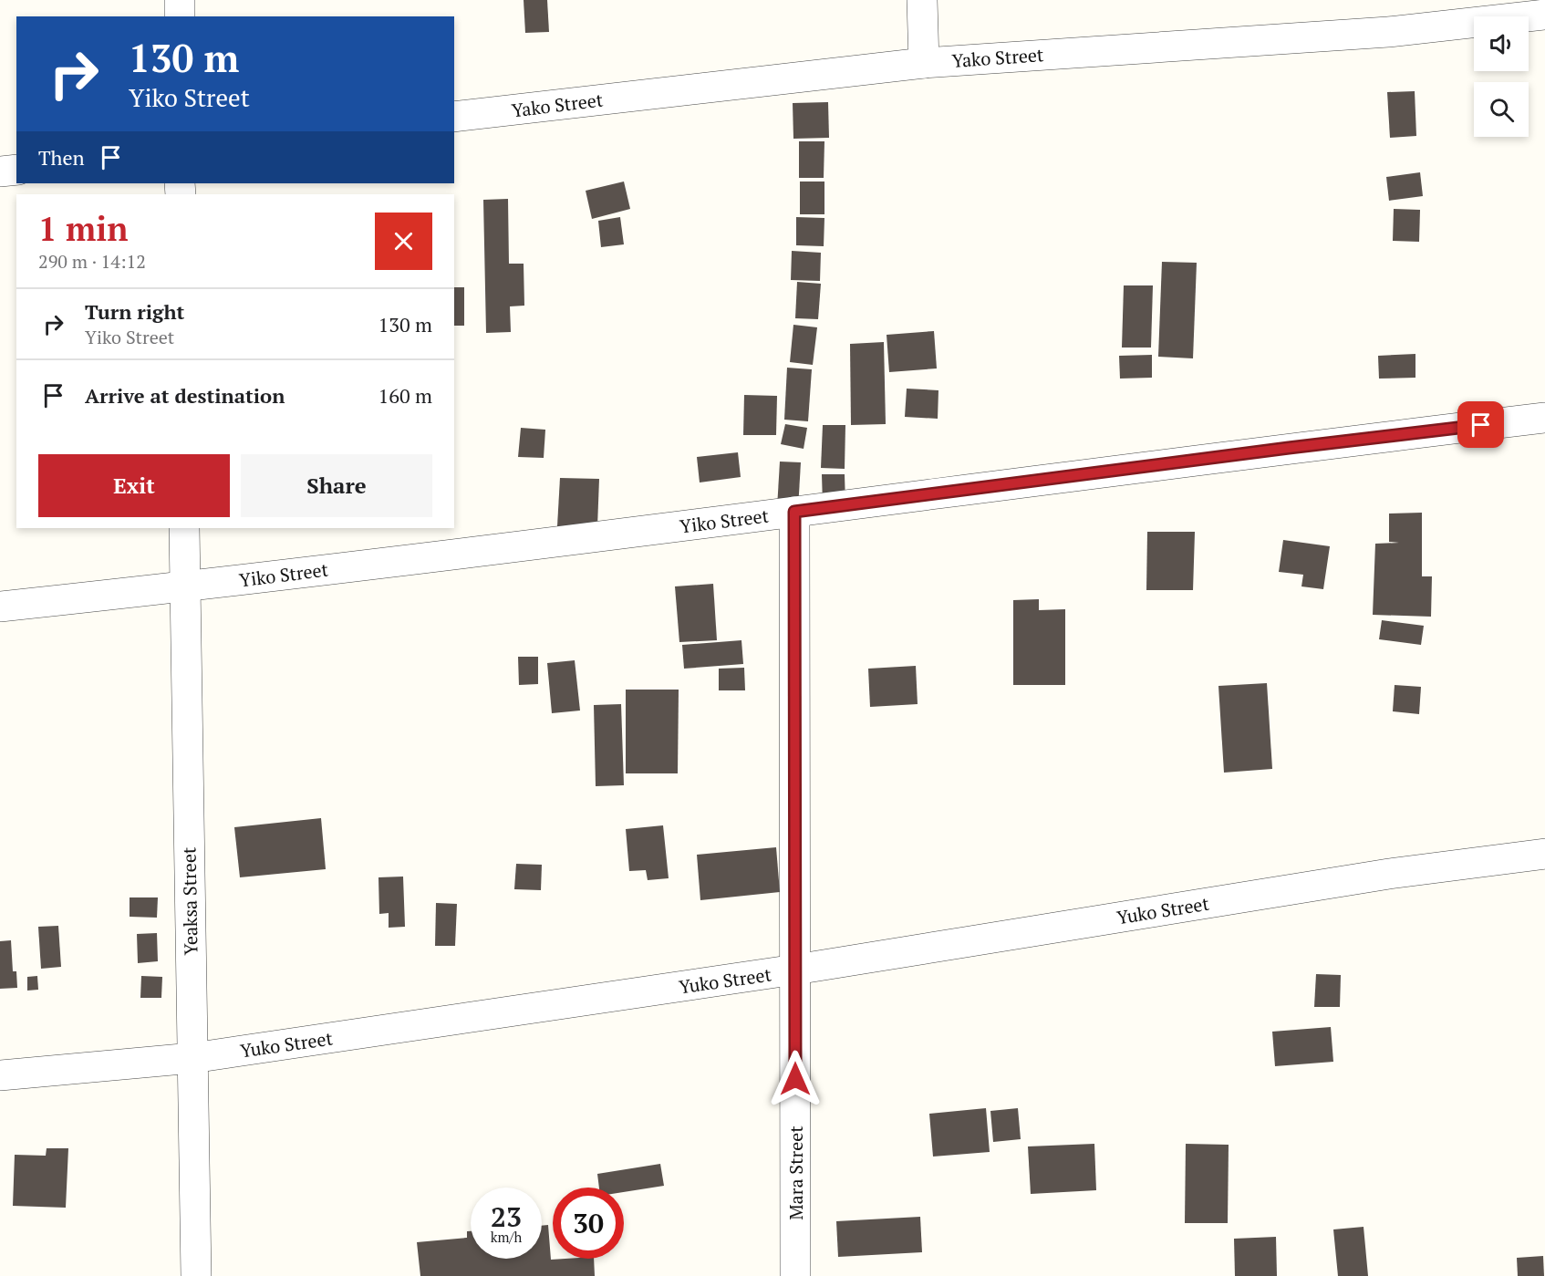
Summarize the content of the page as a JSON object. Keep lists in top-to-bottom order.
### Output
{
  "streets": {
    "street": [
      "Yako Street",
      "Yiko Street",
      "Yeaksa Street",
      "Yuko Street",
      "Mara Street"
    ]
  },
  "crossings": [
    ["Yiko Street", "Yeaksa Street"],
    ["Yiko Street", "Mara Street"],
    ["Yeaksa Street", "Yuko Street"],
    ["Yuko Street", "Mara Street"]
  ],
  "page": {
    "turn": ["130 m", "Yiko Street"],
    "then": "Then",
    "heading": ["1 min", "290 m · 14:12"],
    "list": [
      {
        "name": "Turn right",
        "note": "Yiko Street",
        "value": "130 m"
      },
      {
        "name": "Arrive at destination",
        "value": "160 m"
      }
    ],
    "buttons": ["Exit", "Share"],
    "speed": "23 km/h",
    "limit": "30"
  }
}
